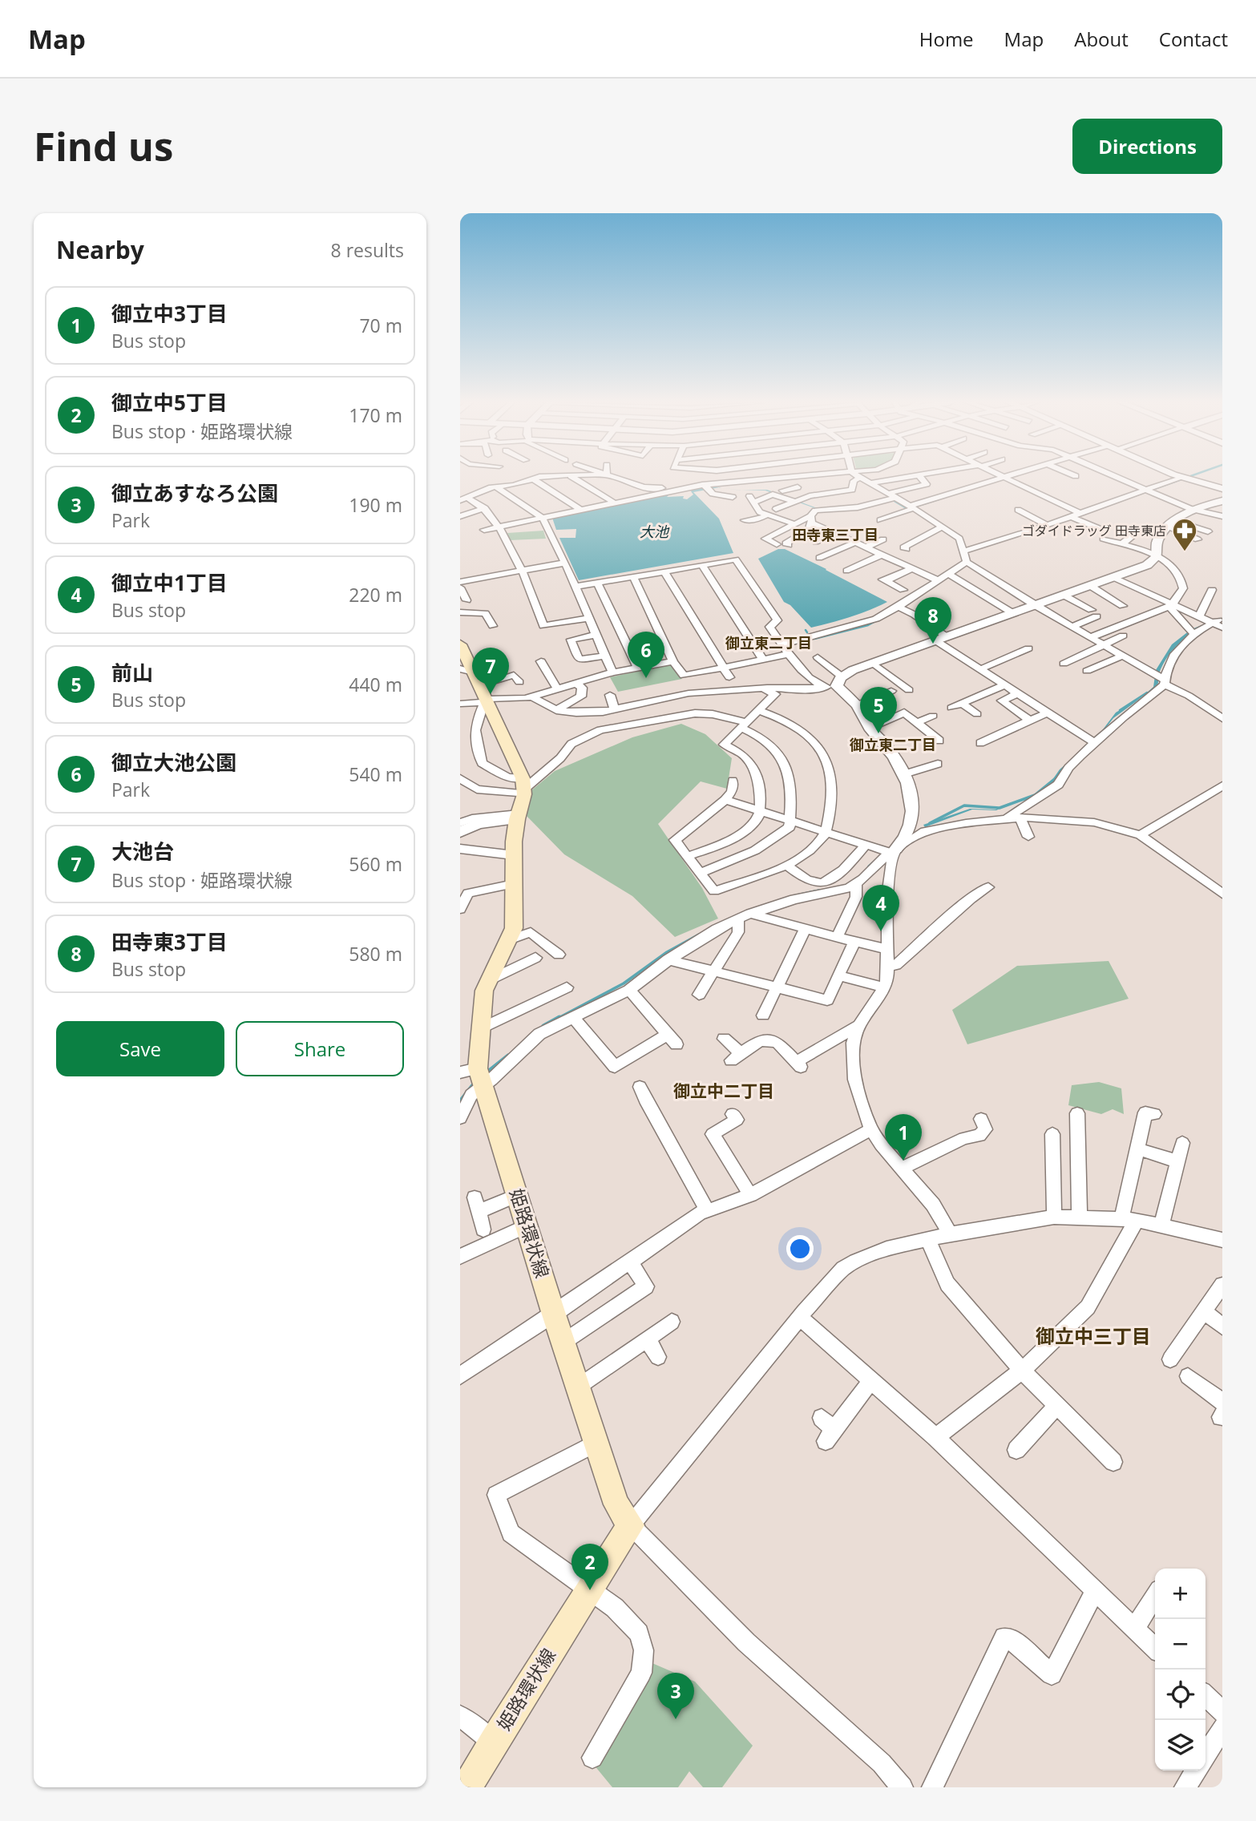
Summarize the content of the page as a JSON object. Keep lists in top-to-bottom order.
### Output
{
  "streets": {
    "main road": ["姫路環状線"]
  },
  "districts": [
    "田寺東三丁目",
    "御立東二丁目",
    "御立東二丁目",
    "御立中二丁目",
    "御立中三丁目"
  ],
  "water": ["大池"],
  "places": {
    "pharmacy": ["ゴダイドラッグ 田寺東店"]
  },
  "page": {
    "header": "Map",
    "nav": [
      "Home",
      "Map",
      "About",
      "Contact"
    ],
    "buttons": [
      "Directions",
      ["Save", "Share"]
    ],
    "title": "Find us",
    "heading": ["Nearby", "8 results"],
    "list": [
      {
        "mark": "1",
        "name": "御立中3丁目",
        "note": "Bus stop",
        "value": "70 m"
      },
      {
        "mark": "2",
        "name": "御立中5丁目",
        "note": "Bus stop · 姫路環状線",
        "value": "170 m"
      },
      {
        "mark": "3",
        "name": "御立あすなろ公園",
        "note": "Park",
        "value": "190 m"
      },
      {
        "mark": "4",
        "name": "御立中1丁目",
        "note": "Bus stop",
        "value": "220 m"
      },
      {
        "mark": "5",
        "name": "前山",
        "note": "Bus stop",
        "value": "440 m"
      },
      {
        "mark": "6",
        "name": "御立大池公園",
        "note": "Park",
        "value": "540 m"
      },
      {
        "mark": "7",
        "name": "大池台",
        "note": "Bus stop · 姫路環状線",
        "value": "560 m"
      },
      {
        "mark": "8",
        "name": "田寺東3丁目",
        "note": "Bus stop",
        "value": "580 m"
      }
    ],
    "pins": [
      "8",
      "6",
      "7",
      "5",
      "4",
      "1",
      "2",
      "3"
    ],
    "map_buttons": ["+", "−"]
  }
}
